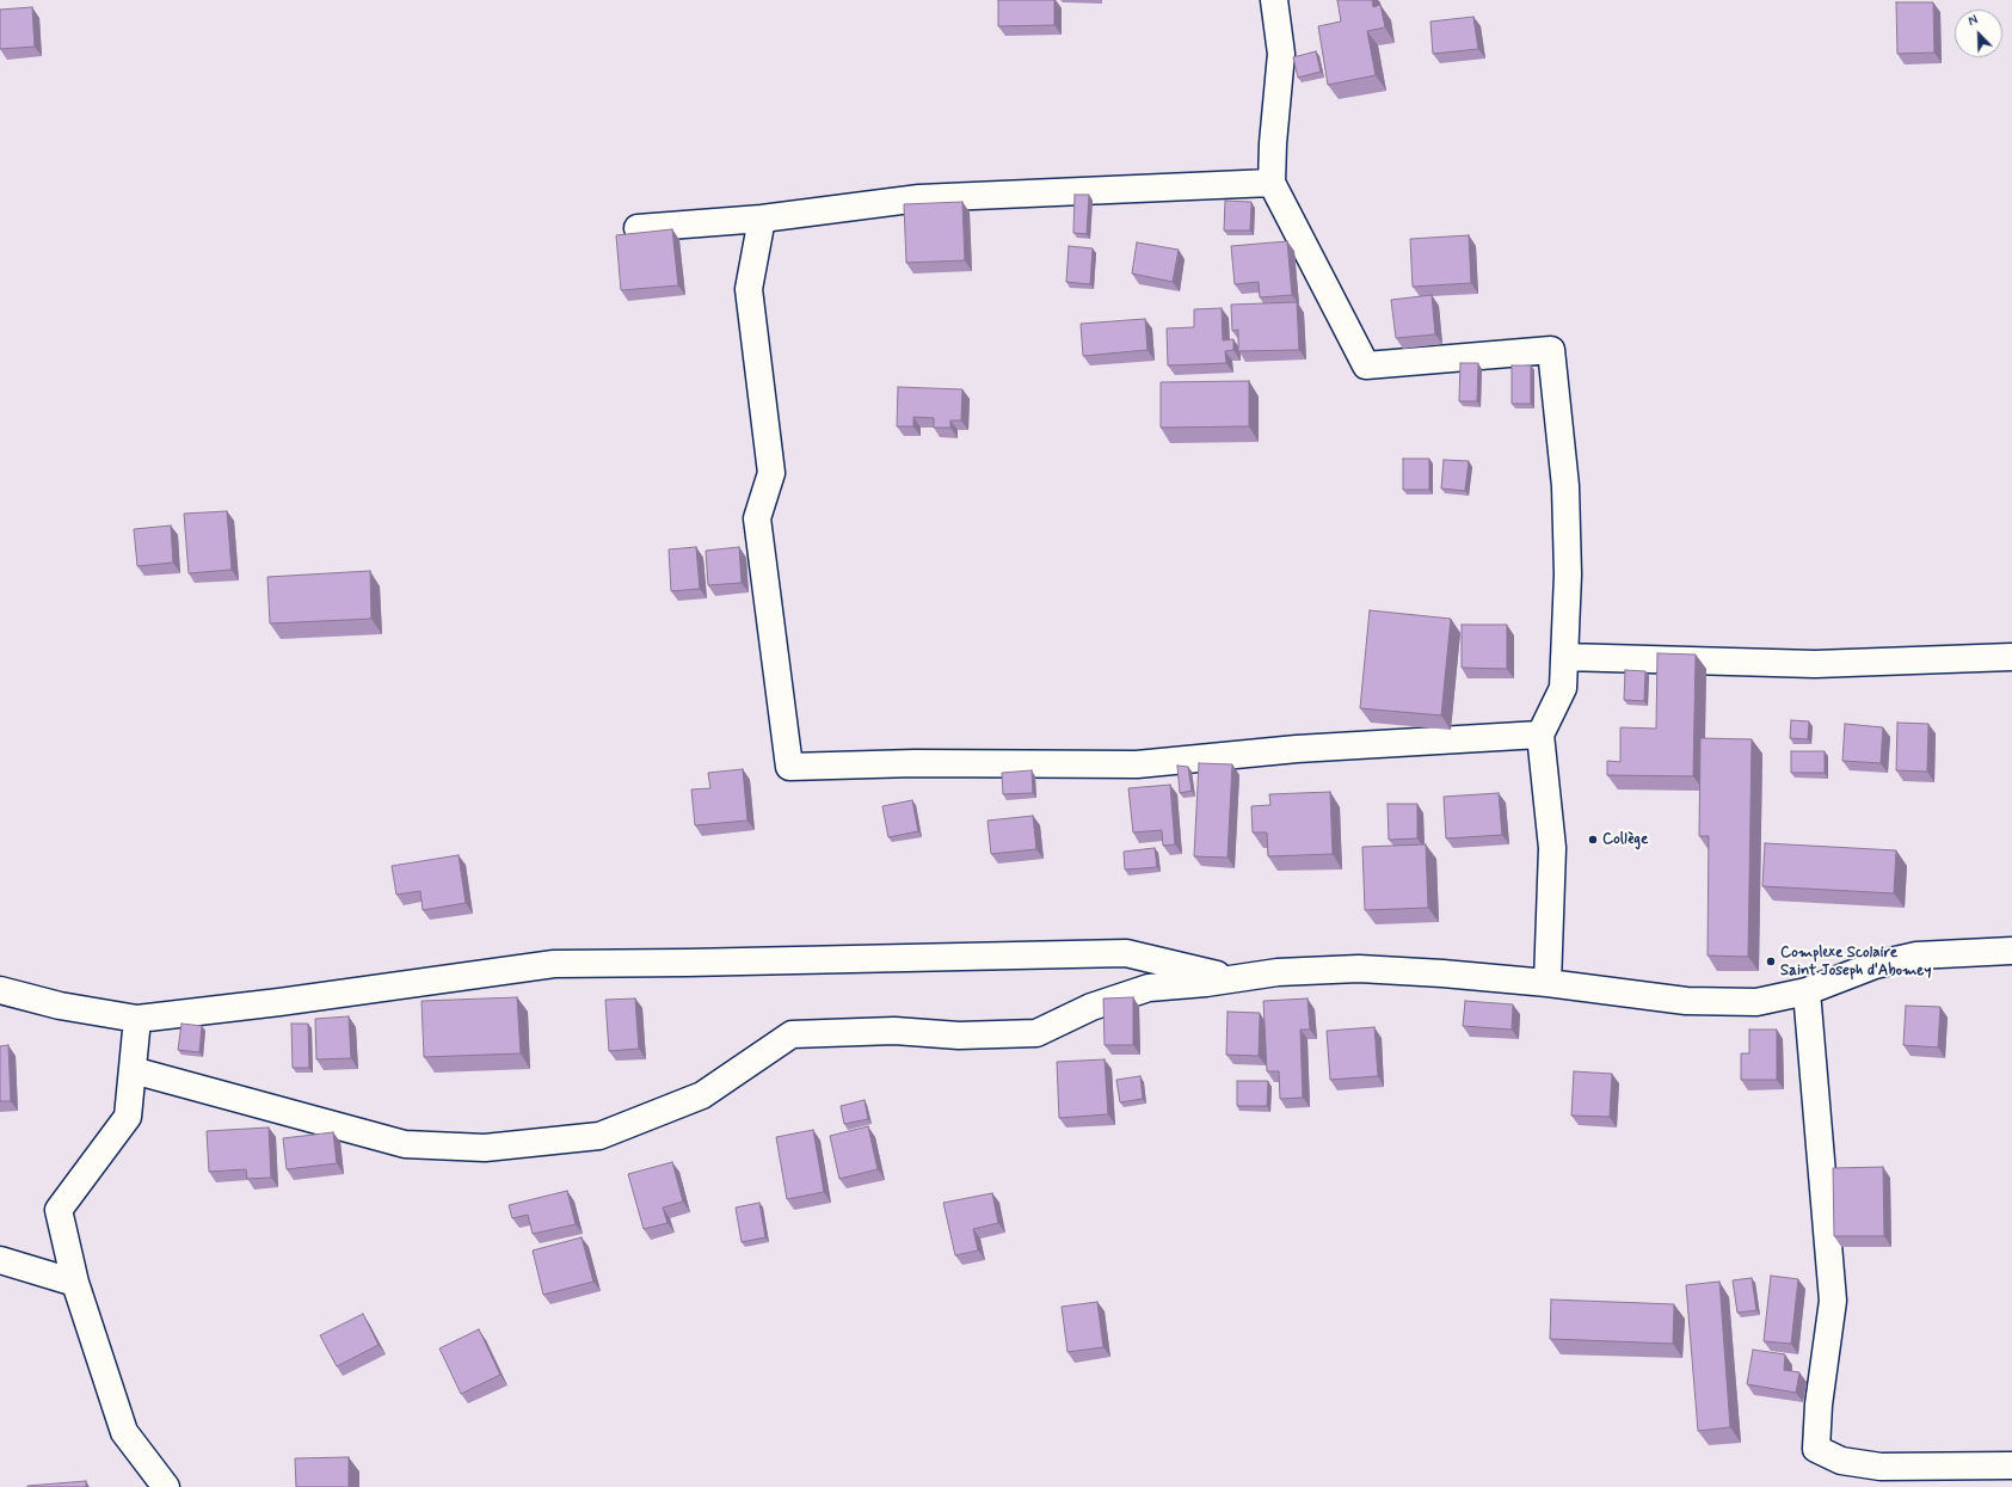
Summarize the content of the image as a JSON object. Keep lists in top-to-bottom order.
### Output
{
  "places": ["Collège", "Complexe Scolaire Saint Joseph d'Abomey"],
  "north": "top left"
}
